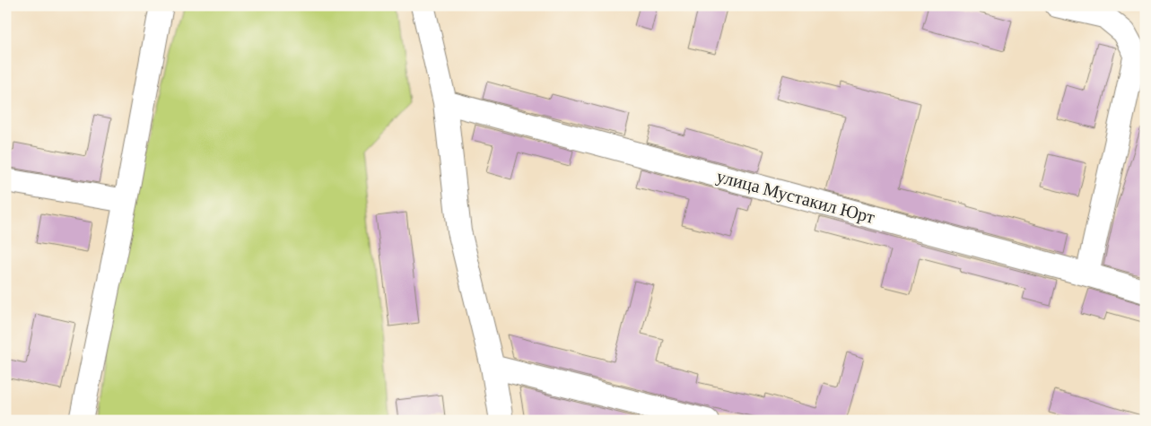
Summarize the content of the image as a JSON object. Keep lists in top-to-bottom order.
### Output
{
  "streets": {
    "street": ["улица Мустакил Юрт"]
  }
}
